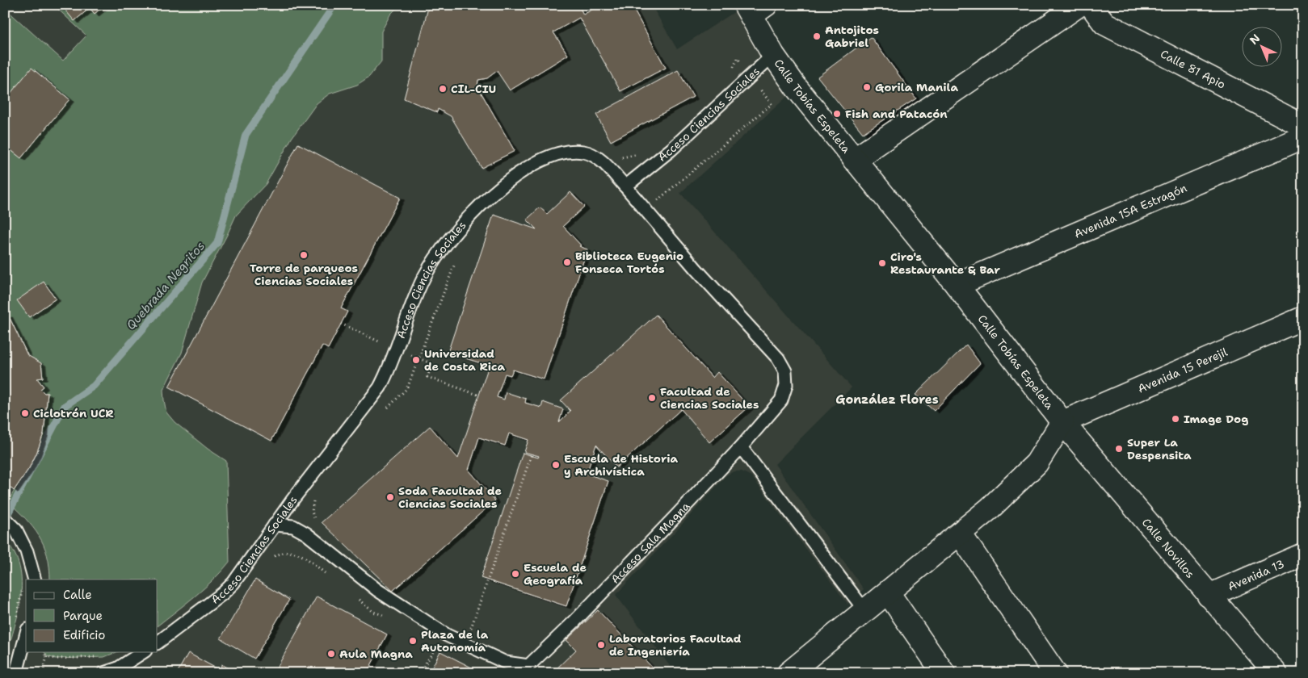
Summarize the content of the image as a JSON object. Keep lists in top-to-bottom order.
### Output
{
  "streets": {
    "street": [
      "Calle 81 Apio",
      "Calle Tobías Espeleta",
      "Avenida 15A Estragón",
      "Avenida 15 Perejil",
      "Calle Novillos",
      "Avenida 13"
    ],
    "lane": ["Acceso Ciencias Sociales", "Acceso Sala Magna"]
  },
  "crossings": [
    ["Calle Tobías Espeleta", "Acceso Ciencias Sociales"],
    ["Calle Tobías Espeleta", "Avenida 15A Estragón"],
    ["Calle Tobías Espeleta", "Avenida 15 Perejil"],
    ["Calle Tobías Espeleta", "Calle Novillos"],
    ["Acceso Ciencias Sociales", "Acceso Sala Magna"],
    ["Avenida 15 Perejil", "Calle Novillos"],
    ["Calle Novillos", "Avenida 13"]
  ],
  "districts": ["González Flores"],
  "water": ["Quebrada Negritos"],
  "places": [
    "Antojitos Gabriel",
    "Gorila Manila",
    "CIL-CIU",
    "Fish and Patacón",
    "Torre de parqueos Ciencias Sociales",
    "Biblioteca Eugenio Fonseca Tortós",
    "Ciro's Restaurante & Bar",
    "Universidad de Costa Rica",
    "Facultad de Ciencias Sociales",
    "Ciclotrón UCR",
    "Image Dog",
    "Super La Despensita",
    "Escuela de Historia y Archivística",
    "Soda Facultad de Ciencias Sociales",
    "Escuela de Geografía",
    "Plaza de la Autonomía",
    "Laboratorios Facultad de Ingeniería",
    "Aula Magna"
  ],
  "legend": ["Calle", "Parque", "Edificio"],
  "north": "top left"
}
